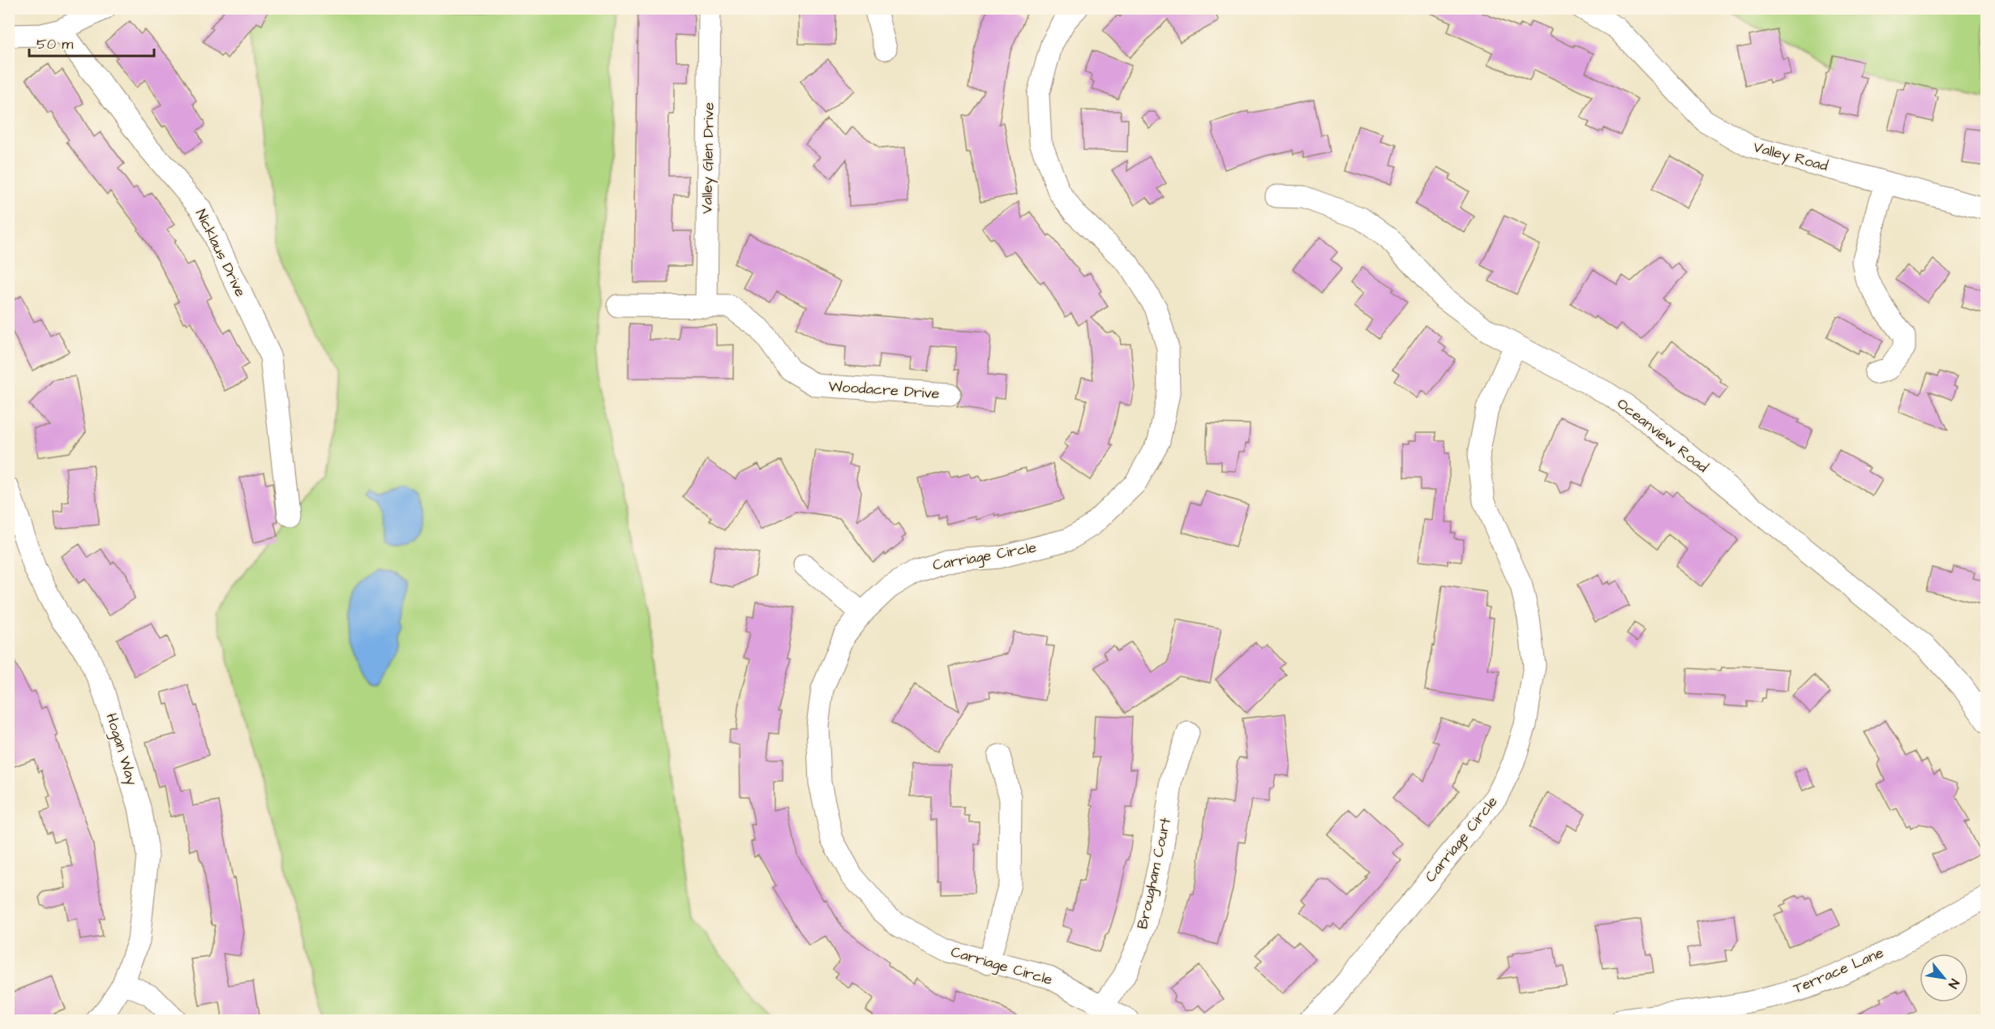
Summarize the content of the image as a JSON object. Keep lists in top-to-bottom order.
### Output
{
  "streets": {
    "street": [
      "Valley Road",
      "Valley Glen Drive",
      "Nicklaus Drive",
      "Woodacre Drive",
      "Oceanview Road",
      "Carriage Circle",
      "Hogan Way",
      "Brougham Court",
      "Terrace Lane"
    ]
  },
  "crossings": [
    ["Valley Glen Drive", "Woodacre Drive"],
    ["Oceanview Road", "Carriage Circle"],
    ["Carriage Circle", "Brougham Court"]
  ],
  "scale_bar": "50 m",
  "north": "bottom right"
}
